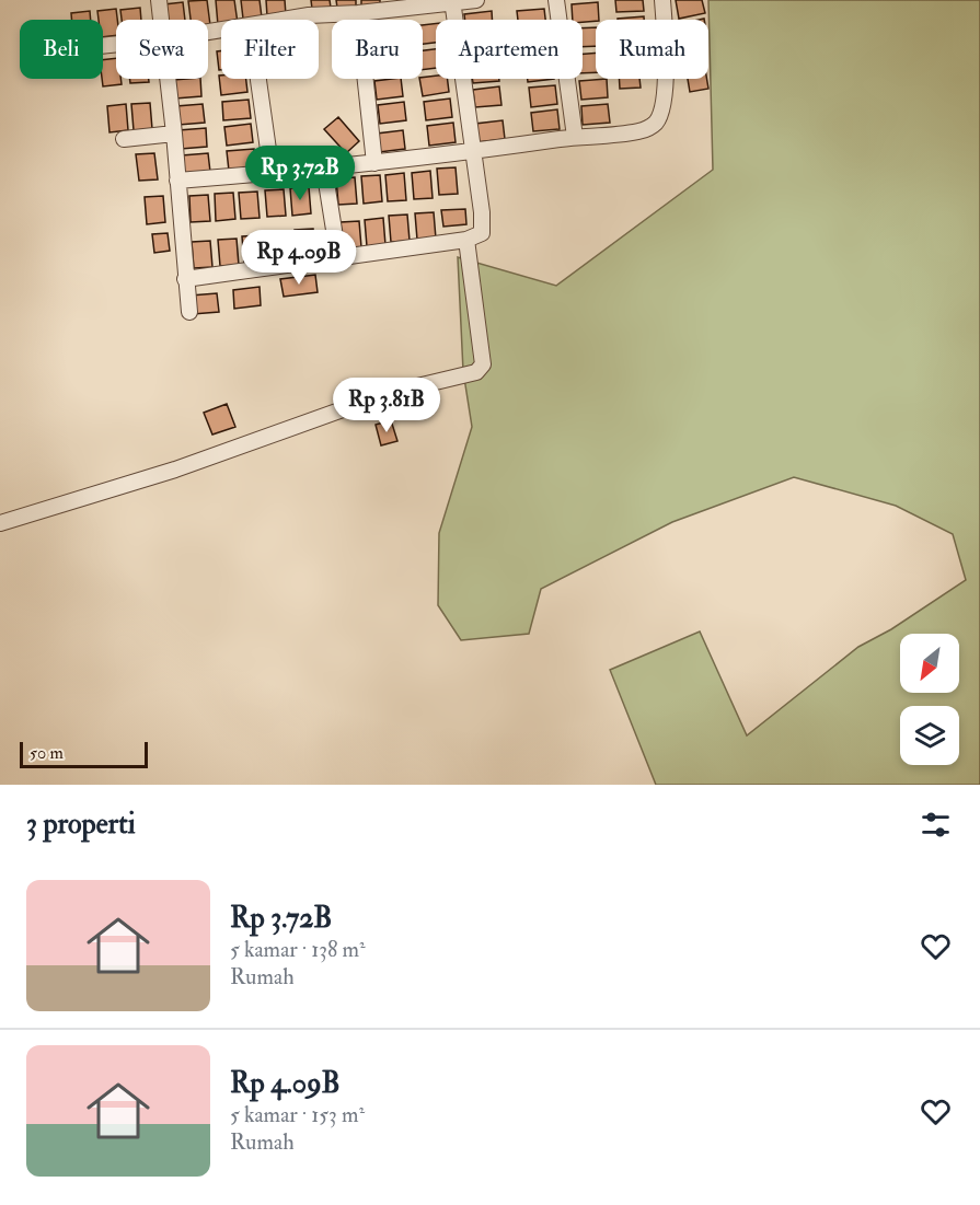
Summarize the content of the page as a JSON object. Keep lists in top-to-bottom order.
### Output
{
  "scale_bar": "50 m",
  "north": "bottom left",
  "page": {
    "chip": [
      "Beli",
      "Sewa",
      "Filter",
      "Baru",
      "Apartemen",
      "Rumah"
    ],
    "price": ["Rp 3.72B", "Rp 4.09B", "Rp 3.81B"],
    "scale": "50 m",
    "heading": "3 properti",
    "list": [
      {
        "name": "Rp 3.72B",
        "note": "5 kamar · 138 m² · Rumah"
      },
      {
        "name": "Rp 4.09B",
        "note": "5 kamar · 153 m² · Rumah"
      }
    ]
  }
}
